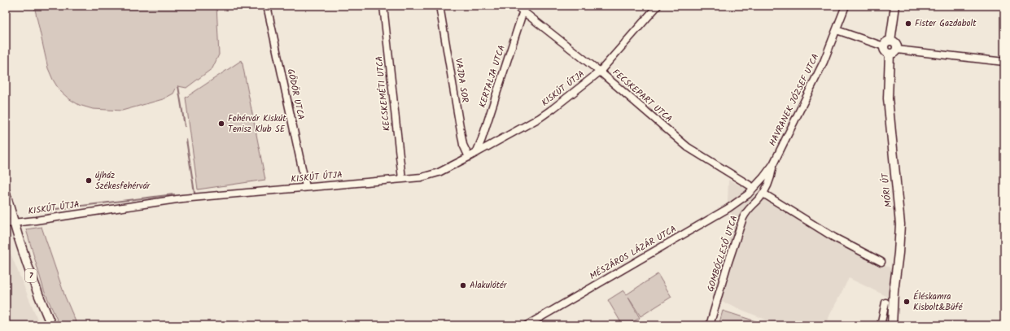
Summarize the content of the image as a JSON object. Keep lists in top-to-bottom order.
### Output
{
  "streets": {
    "main road": ["MÓRI ÚT", "7"],
    "street": [
      "KERTALJA UTCA",
      "VAJDA SOR",
      "KISKÚT ÚTJA",
      "KECSKEMÉTI UTCA",
      "GÖDÖR UTCA",
      "FECSKEPART UTCA",
      "HAVRANEK JÓZSEF UTCA",
      "MÉSZÁROS LÁZÁR UTCA",
      "GOMBÓCLESŐ UTCA"
    ]
  },
  "crossings": [
    ["KERTALJA UTCA", "KISKÚT ÚTJA"],
    ["KERTALJA UTCA", "FECSKEPART UTCA"],
    ["VAJDA SOR", "KISKÚT ÚTJA"],
    ["KISKÚT ÚTJA", "KECSKEMÉTI UTCA"],
    ["KISKÚT ÚTJA", "GÖDÖR UTCA"],
    ["KISKÚT ÚTJA", "FECSKEPART UTCA"],
    ["KISKÚT ÚTJA", "7"],
    ["FECSKEPART UTCA", "HAVRANEK JÓZSEF UTCA"],
    ["FECSKEPART UTCA", "GOMBÓCLESŐ UTCA"],
    ["HAVRANEK JÓZSEF UTCA", "MÉSZÁROS LÁZÁR UTCA"]
  ],
  "places": [
    "Fister Gazdabolt",
    "Fehérvár Kiskút Tenisz Klub SE",
    "újház Székesfehérvár",
    "Alakulótér",
    "Éléskamra Kisbolt&Büfé"
  ]
}
